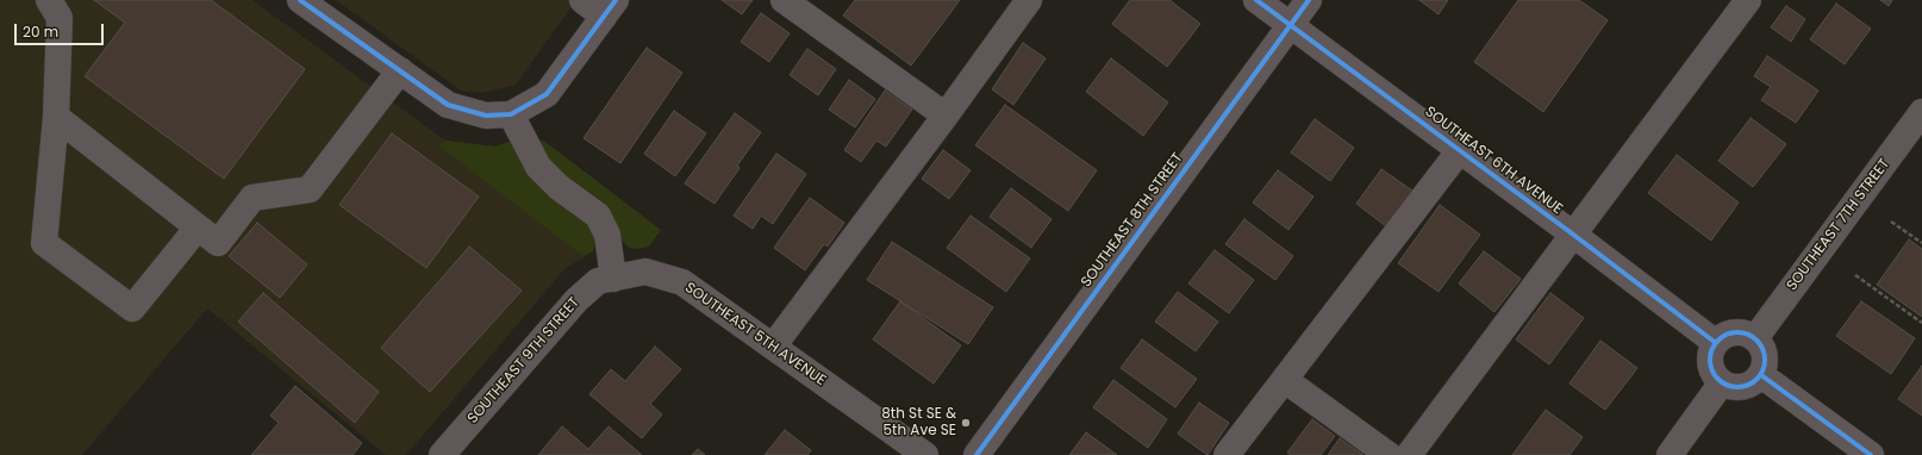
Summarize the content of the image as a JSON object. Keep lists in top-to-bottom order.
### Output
{
  "streets": {
    "street": [
      "SOUTHEAST 6TH AVENUE",
      "SOUTHEAST 8TH STREET",
      "SOUTHEAST 7TH STREET",
      "SOUTHEAST 5TH AVENUE",
      "SOUTHEAST 9TH STREET"
    ]
  },
  "crossings": [
    ["SOUTHEAST 6TH AVENUE", "SOUTHEAST 8TH STREET"],
    ["SOUTHEAST 6TH AVENUE", "SOUTHEAST 7TH STREET"],
    ["SOUTHEAST 5TH AVENUE", "SOUTHEAST 9TH STREET"]
  ],
  "places": ["8th St SE & 5th Ave SE"],
  "scale_bar": "20 m"
}
